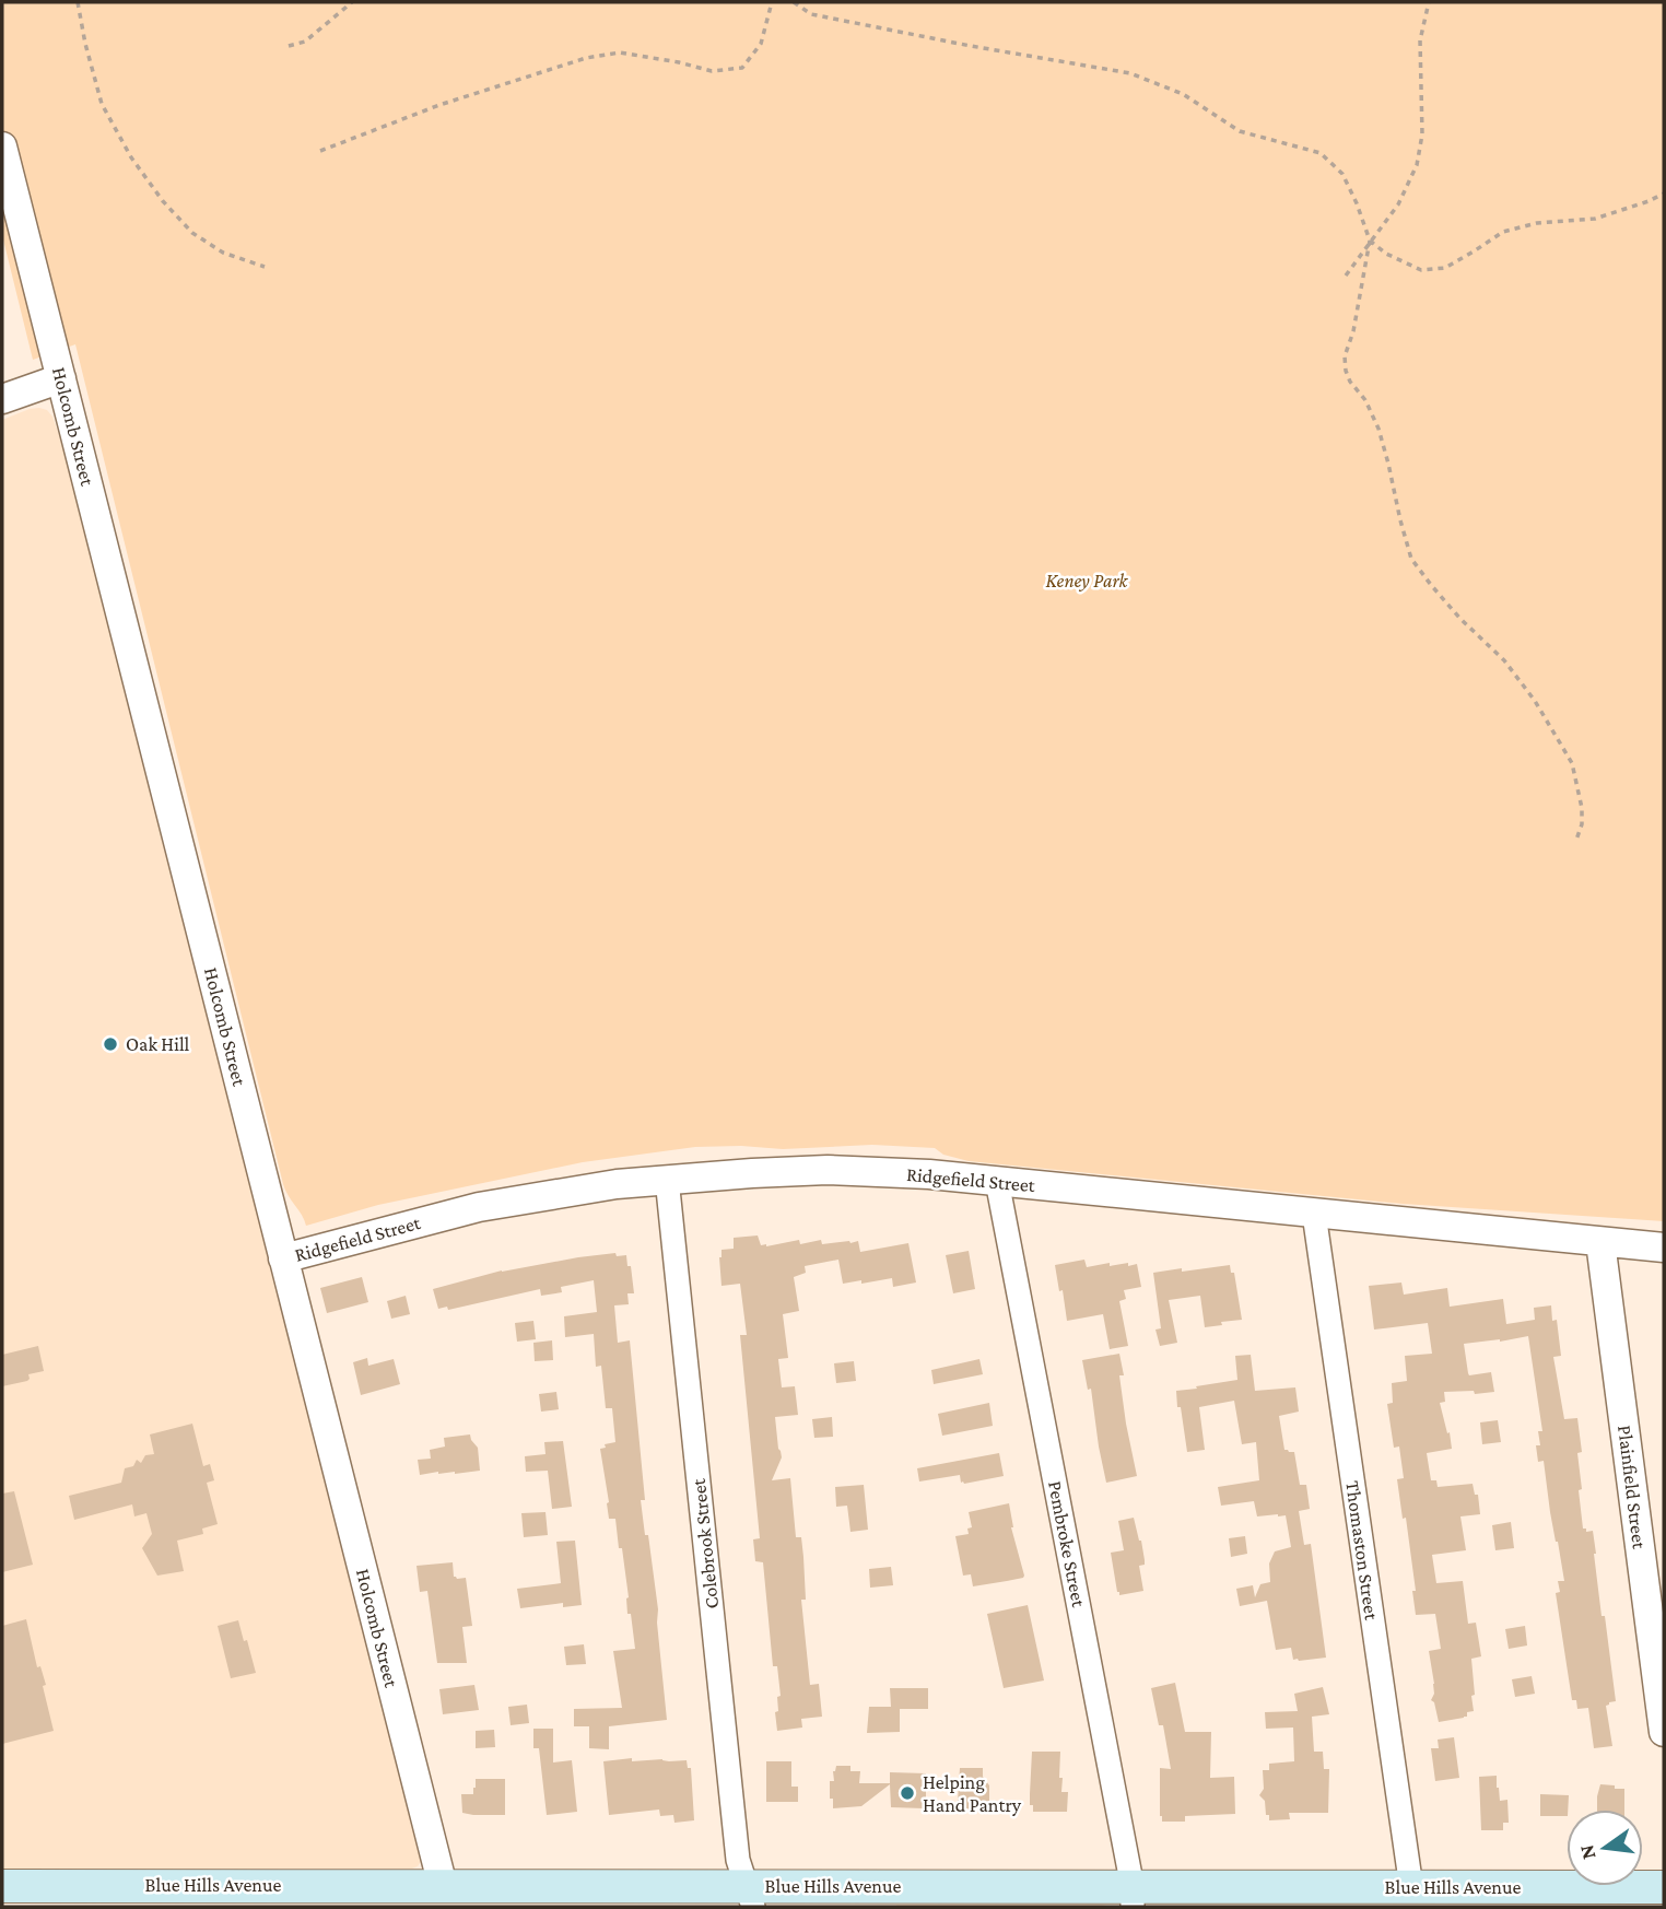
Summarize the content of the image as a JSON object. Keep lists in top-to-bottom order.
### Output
{
  "streets": {
    "main road": ["Blue Hills Avenue"],
    "street": [
      "Holcomb Street",
      "Ridgefield Street",
      "Plainfield Street",
      "Colebrook Street",
      "Pembroke Street",
      "Thomaston Street"
    ]
  },
  "crossings": [
    ["Holcomb Street", "Ridgefield Street"],
    ["Holcomb Street", "Blue Hills Avenue"],
    ["Ridgefield Street", "Plainfield Street"],
    ["Ridgefield Street", "Colebrook Street"],
    ["Ridgefield Street", "Pembroke Street"],
    ["Ridgefield Street", "Thomaston Street"],
    ["Colebrook Street", "Blue Hills Avenue"],
    ["Pembroke Street", "Blue Hills Avenue"],
    ["Thomaston Street", "Blue Hills Avenue"]
  ],
  "parks": ["Keney Park"],
  "places": ["Oak Hill", "Helping Hand Pantry"],
  "north": "left"
}
